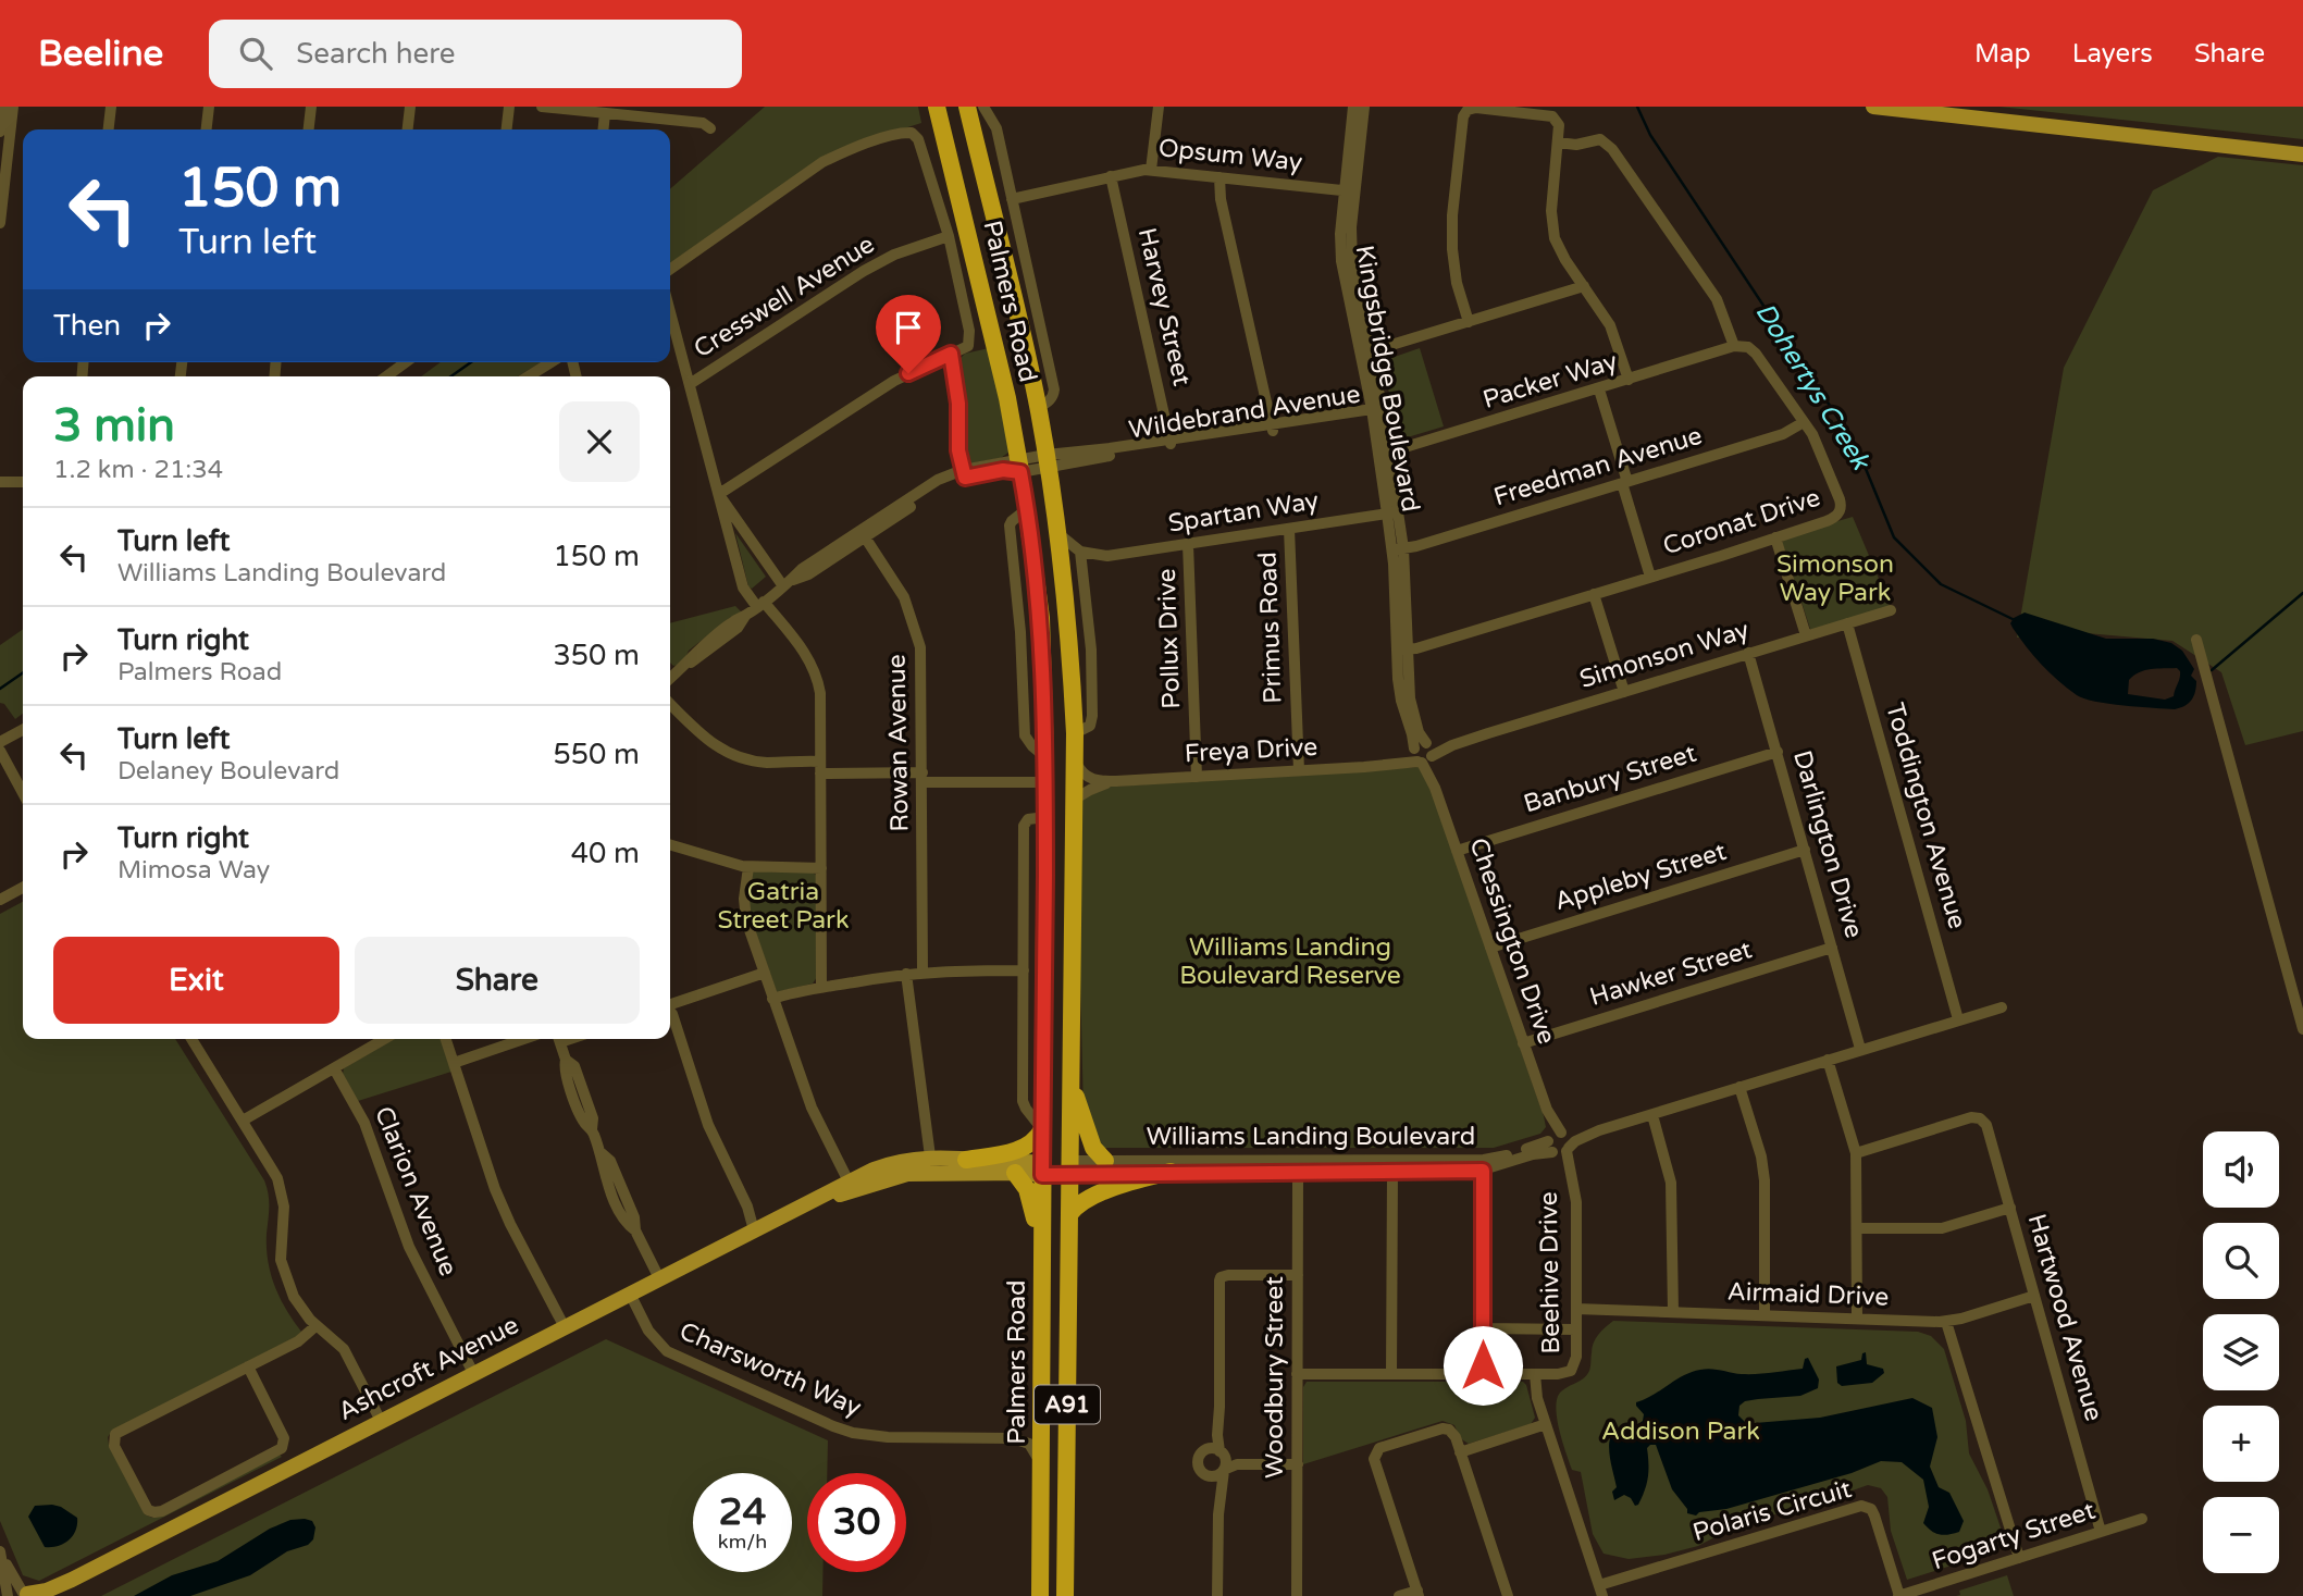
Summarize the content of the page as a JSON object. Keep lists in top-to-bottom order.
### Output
{
  "streets": {
    "highway": ["Palmers Road", "A91"],
    "main road": ["Ashcroft Avenue"],
    "street": [
      "Opsum Way",
      "Cresswell Avenue",
      "Harvey Street",
      "Kingsbridge Boulevard",
      "Packer Way",
      "Wildebrand Avenue",
      "Freedman Avenue",
      "Spartan Way",
      "Coronat Drive",
      "Primus Road",
      "Pollux Drive",
      "Simonson Way",
      "Rowan Avenue",
      "Freya Drive",
      "Banbury Street",
      "Toddington Avenue",
      "Darlington Drive",
      "Appleby Street",
      "Chessington Drive",
      "Hawker Street",
      "Williams Landing Boulevard",
      "Clarion Avenue",
      "Beehive Drive",
      "Airmaid Drive",
      "Hartwood Avenue",
      "Charsworth Way",
      "Woodbury Street",
      "Polaris Circuit",
      "Fogarty Street"
    ]
  },
  "crossings": [
    ["Opsum Way", "Palmers Road"],
    ["Opsum Way", "Harvey Street"],
    ["Opsum Way", "Kingsbridge Boulevard"],
    ["Palmers Road", "Wildebrand Avenue"],
    ["Palmers Road", "Freya Drive"],
    ["Palmers Road", "Williams Landing Boulevard"],
    ["Palmers Road", "Ashcroft Avenue"],
    ["Harvey Street", "Wildebrand Avenue"],
    ["Kingsbridge Boulevard", "Packer Way"],
    ["Kingsbridge Boulevard", "Wildebrand Avenue"],
    ["Kingsbridge Boulevard", "Freedman Avenue"],
    ["Kingsbridge Boulevard", "Spartan Way"],
    ["Kingsbridge Boulevard", "Coronat Drive"],
    ["Kingsbridge Boulevard", "Simonson Way"],
    ["Kingsbridge Boulevard", "Freya Drive"],
    ["Kingsbridge Boulevard", "Chessington Drive"],
    ["Packer Way", "Coronat Drive"],
    ["Wildebrand Avenue", "Rowan Avenue"],
    ["Freedman Avenue", "Coronat Drive"],
    ["Spartan Way", "Primus Road"],
    ["Spartan Way", "Pollux Drive"],
    ["Primus Road", "Freya Drive"],
    ["Pollux Drive", "Freya Drive"],
    ["Simonson Way", "Freya Drive"],
    ["Simonson Way", "Toddington Avenue"],
    ["Simonson Way", "Darlington Drive"],
    ["Simonson Way", "Chessington Drive"],
    ["Freya Drive", "Chessington Drive"],
    ["Banbury Street", "Darlington Drive"],
    ["Banbury Street", "Chessington Drive"],
    ["Toddington Avenue", "Williams Landing Boulevard"],
    ["Darlington Drive", "Appleby Street"],
    ["Darlington Drive", "Hawker Street"],
    ["Darlington Drive", "Williams Landing Boulevard"],
    ["Appleby Street", "Chessington Drive"],
    ["Chessington Drive", "Hawker Street"],
    ["Chessington Drive", "Williams Landing Boulevard"],
    ["Chessington Drive", "Beehive Drive"],
    ["Williams Landing Boulevard", "Beehive Drive"],
    ["Williams Landing Boulevard", "Woodbury Street"],
    ["Clarion Avenue", "Ashcroft Avenue"],
    ["Beehive Drive", "Airmaid Drive"],
    ["Beehive Drive", "Woodbury Street"],
    ["Airmaid Drive", "Hartwood Avenue"],
    ["Hartwood Avenue", "Fogarty Street"],
    ["Ashcroft Avenue", "Charsworth Way"],
    ["Polaris Circuit", "Fogarty Street"]
  ],
  "water": ["Dohertys Creek"],
  "parks": [
    "Simonson Way Park",
    "Gatria Street Park",
    "Williams Landing Boulevard Reserve",
    "Addison Park"
  ],
  "page": {
    "header": "Beeline",
    "search": "Search here",
    "nav": ["Map", "Layers", "Share"],
    "turn": ["150 m", "Turn left"],
    "then": "Then",
    "heading": ["3 min", "1.2 km · 21:34"],
    "list": [
      {
        "name": "Turn left",
        "note": "Williams Landing Boulevard",
        "value": "150 m"
      },
      {
        "name": "Turn right",
        "note": "Palmers Road",
        "value": "350 m"
      },
      {
        "name": "Turn left",
        "note": "Delaney Boulevard",
        "value": "550 m"
      },
      {
        "name": "Turn right",
        "note": "Mimosa Way",
        "value": "40 m"
      }
    ],
    "buttons": ["Exit", "Share"],
    "map_buttons": ["+", "−"],
    "speed": "24 km/h",
    "limit": "30"
  }
}
